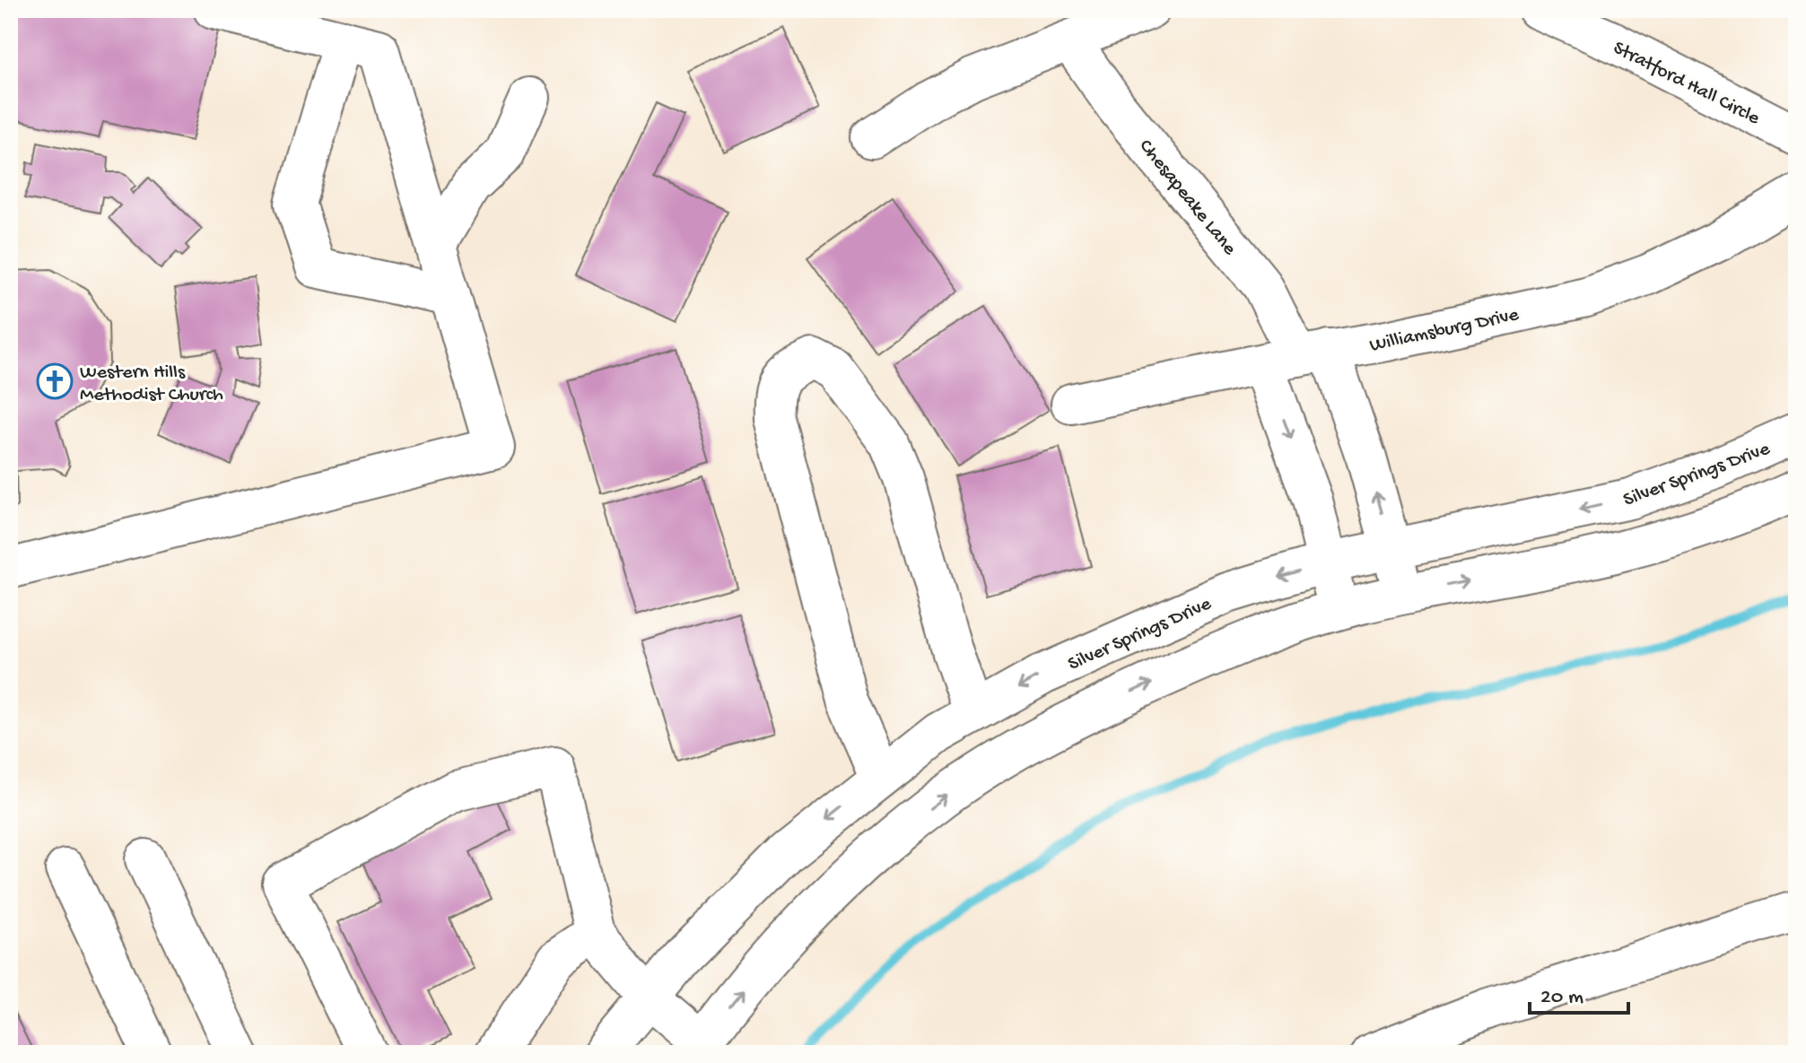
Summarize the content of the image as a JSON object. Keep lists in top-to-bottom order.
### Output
{
  "streets": {
    "street": [
      "Stratford Hall Circle",
      "Chesapeake Lane",
      "Williamsburg Drive",
      "Silver Springs Drive"
    ]
  },
  "crossings": [
    ["Chesapeake Lane", "Williamsburg Drive"],
    ["Chesapeake Lane", "Silver Springs Drive"]
  ],
  "places": {
    "church": ["Western Hills Methodist Church"]
  },
  "scale_bar": "20 m"
}
